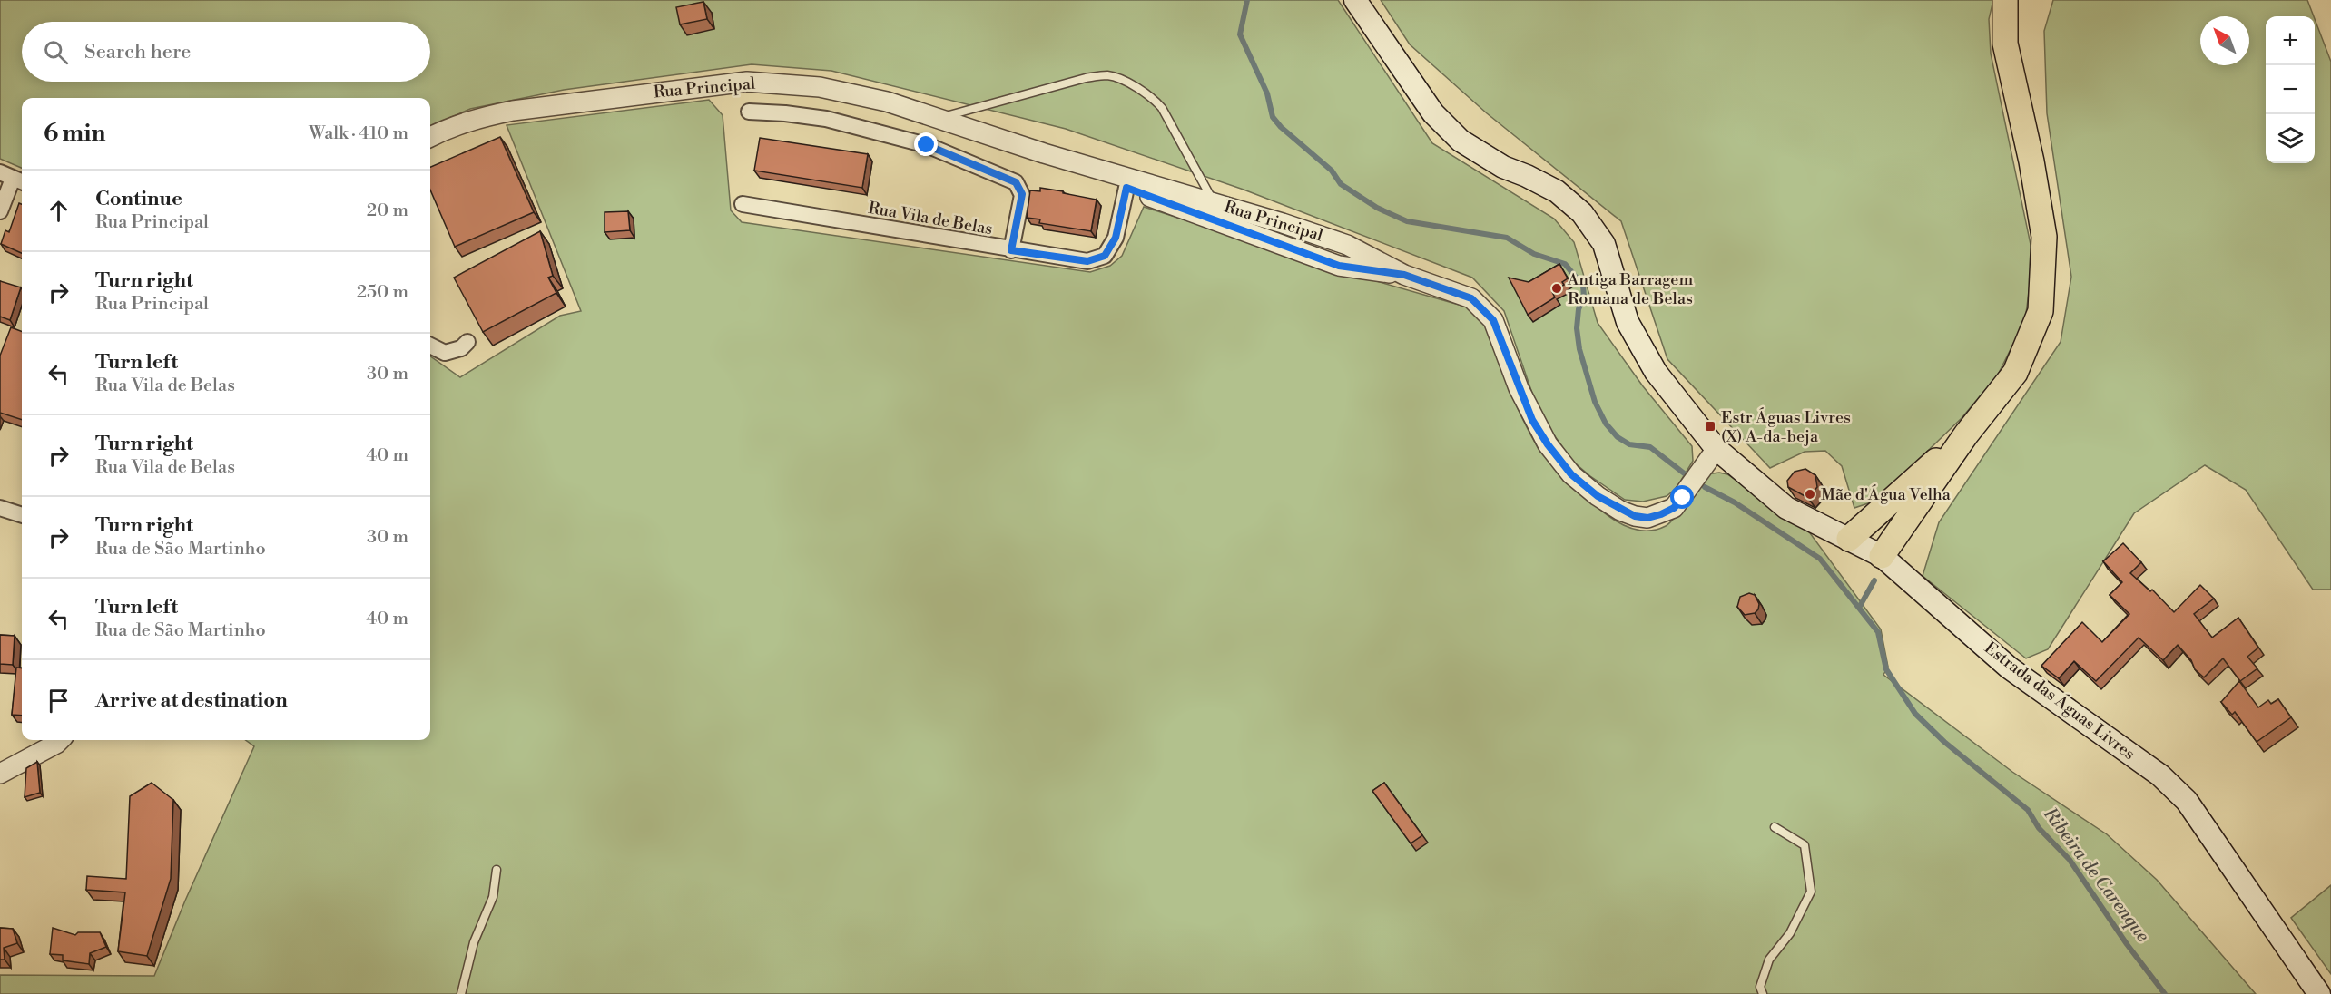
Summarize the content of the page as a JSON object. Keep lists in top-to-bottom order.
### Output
{
  "streets": {
    "main road": ["Estrada das Águas Livres"],
    "street": ["Rua Principal", "Rua Vila de Belas"]
  },
  "crossings": [
    ["Rua Principal", "Rua Vila de Belas"],
    ["Rua Principal", "Estrada das Águas Livres"]
  ],
  "water": ["Ribeira de Carenque"],
  "places": {
    "other": ["Antiga Barragem Romana de Belas", "Mãe d'Água Velha"],
    "transit": ["Estr Águas Livres (X) A-da-beja"]
  },
  "north": "top left",
  "page": {
    "map_buttons": ["+", "−"],
    "search": "Search here",
    "heading": ["6 min", "Walk · 410 m"],
    "list": [
      ["Continue", "Rua Principal", "20 m"],
      ["Turn right", "Rua Principal", "250 m"],
      ["Turn left", "Rua Vila de Belas", "30 m"],
      ["Turn right", "Rua Vila de Belas", "40 m"],
      ["Turn right", "Rua de São Martinho", "30 m"],
      ["Turn left", "Rua de São Martinho", "40 m"],
      "Arrive at destination"
    ]
  }
}
